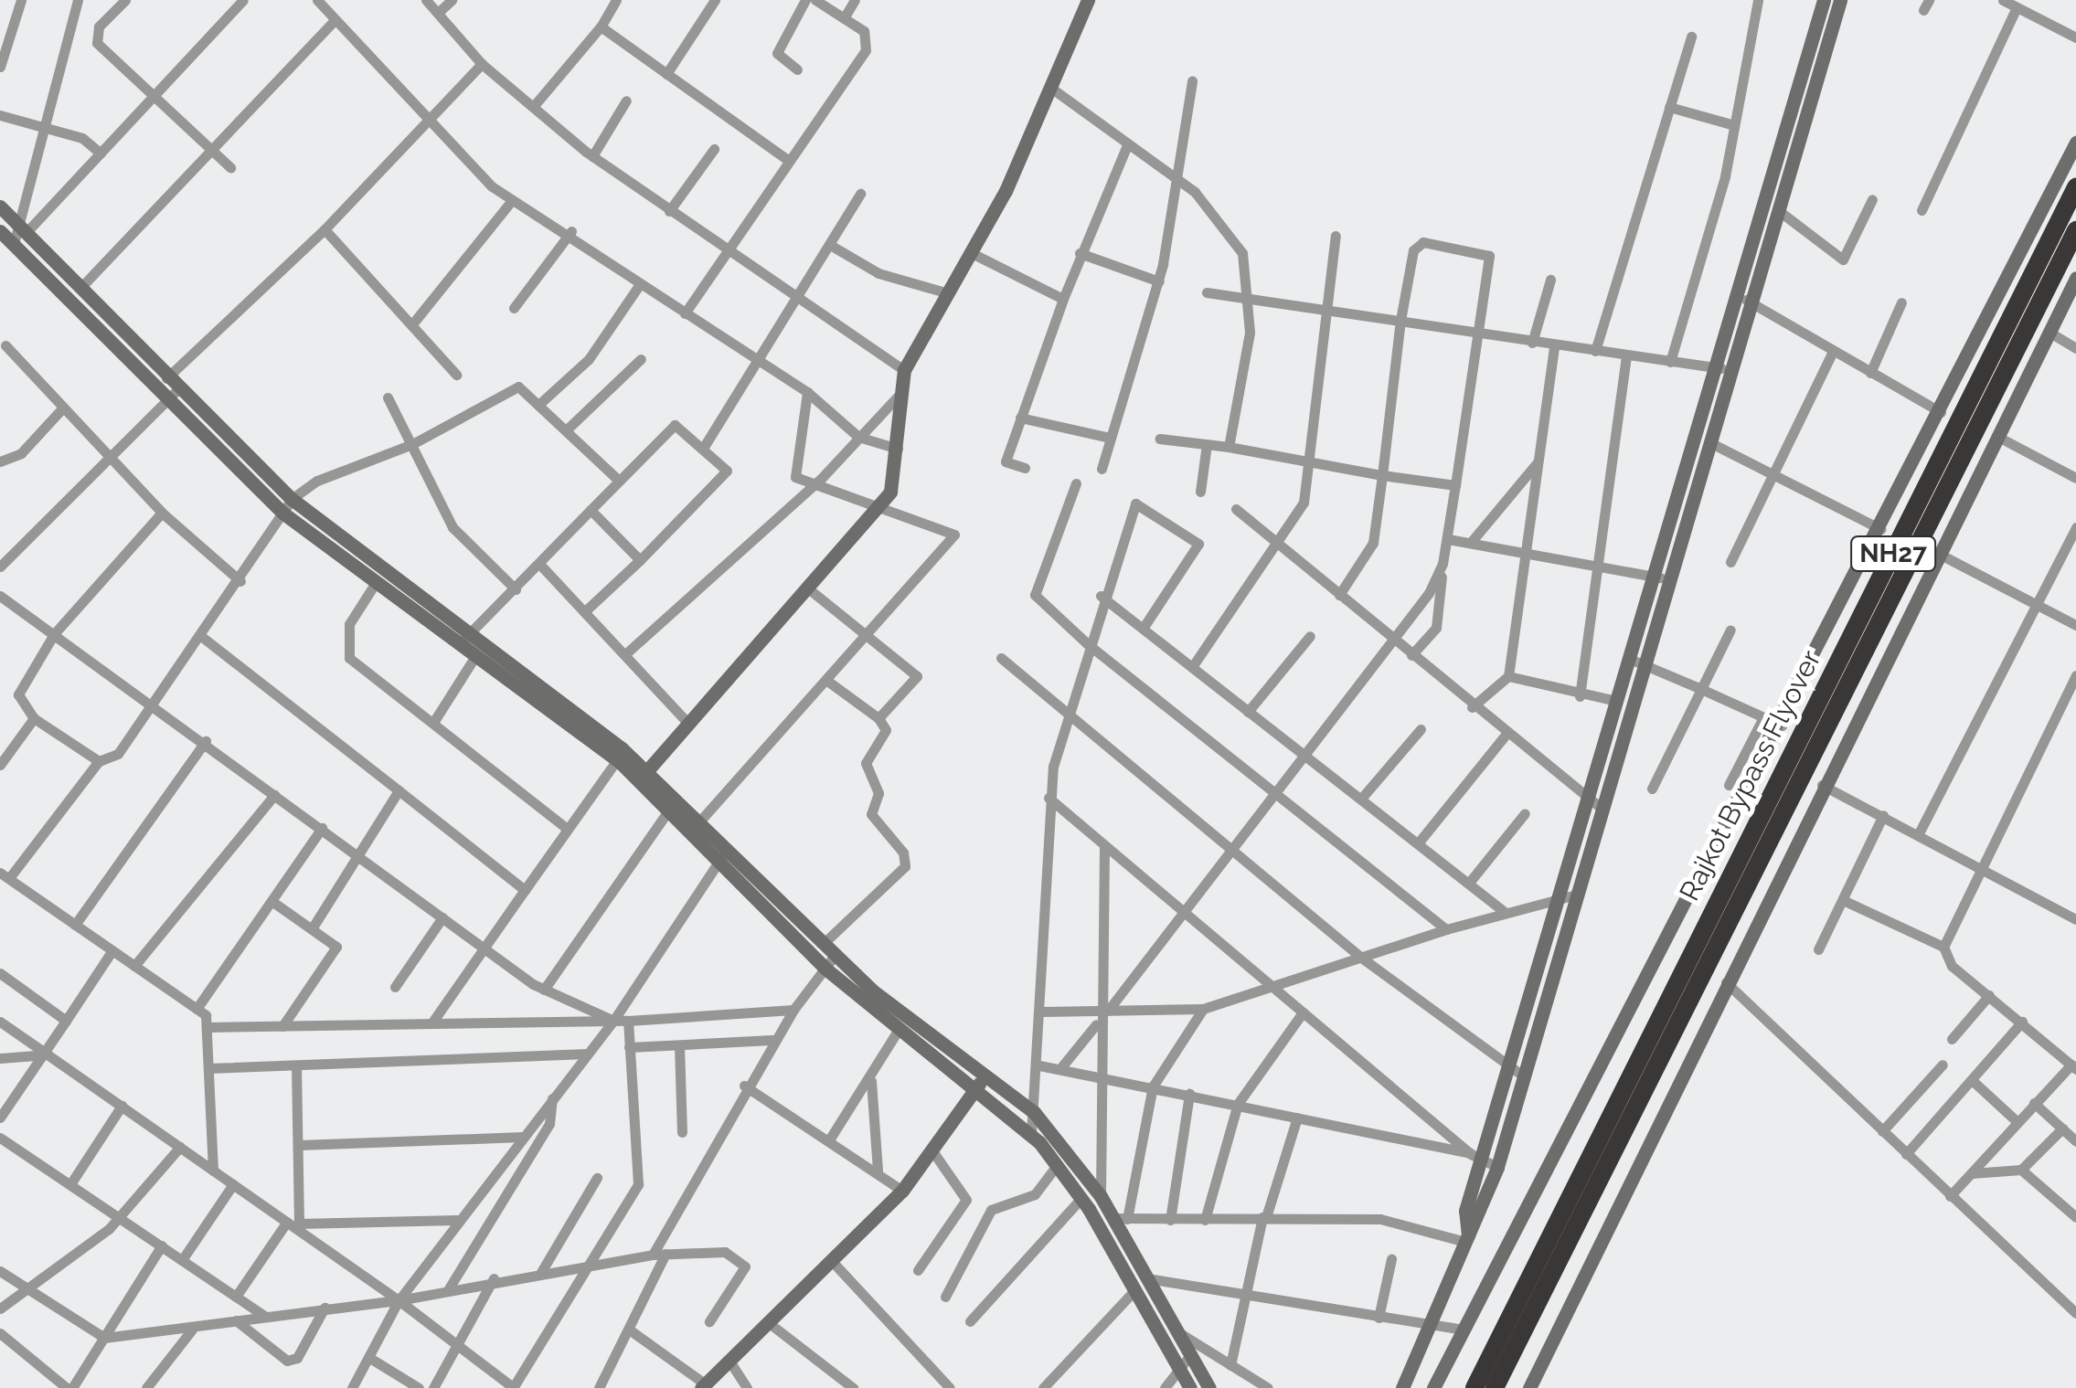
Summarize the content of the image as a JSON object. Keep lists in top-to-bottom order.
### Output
{
  "streets": {
    "highway": ["NH27", "Rajkot Bypass Flyover"]
  }
}
